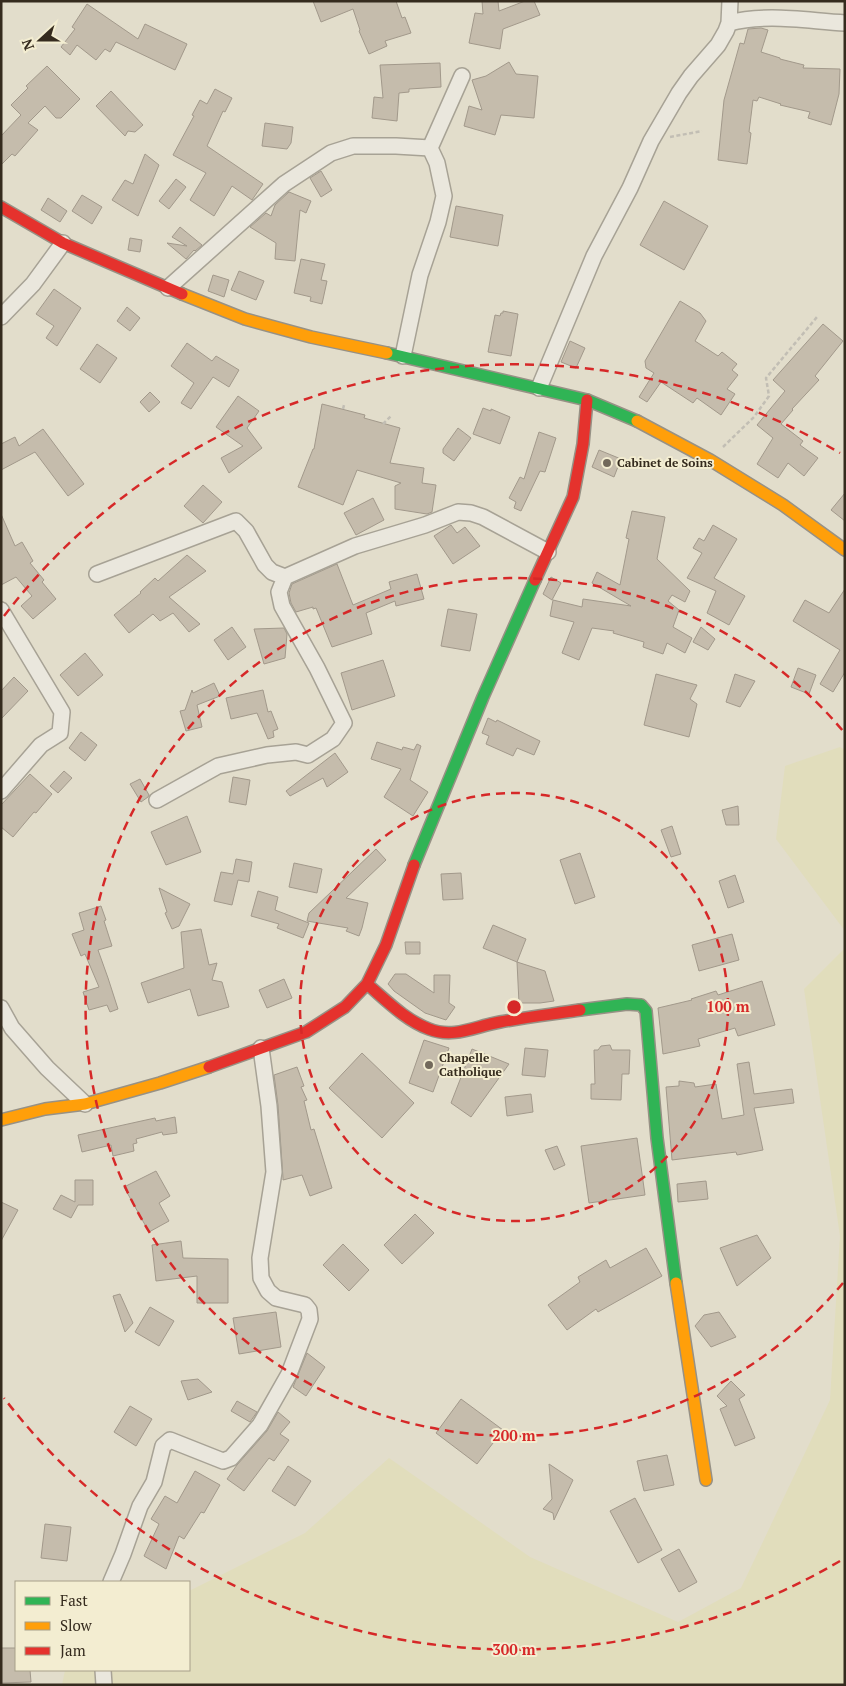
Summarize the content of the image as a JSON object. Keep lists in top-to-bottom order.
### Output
{
  "places": ["Cabinet de Soins", "Chapelle Catholique"],
  "legend": ["Fast", "Slow", "Jam"],
  "north": "left",
  "rings": ["100 m", "200 m", "300 m"]
}
